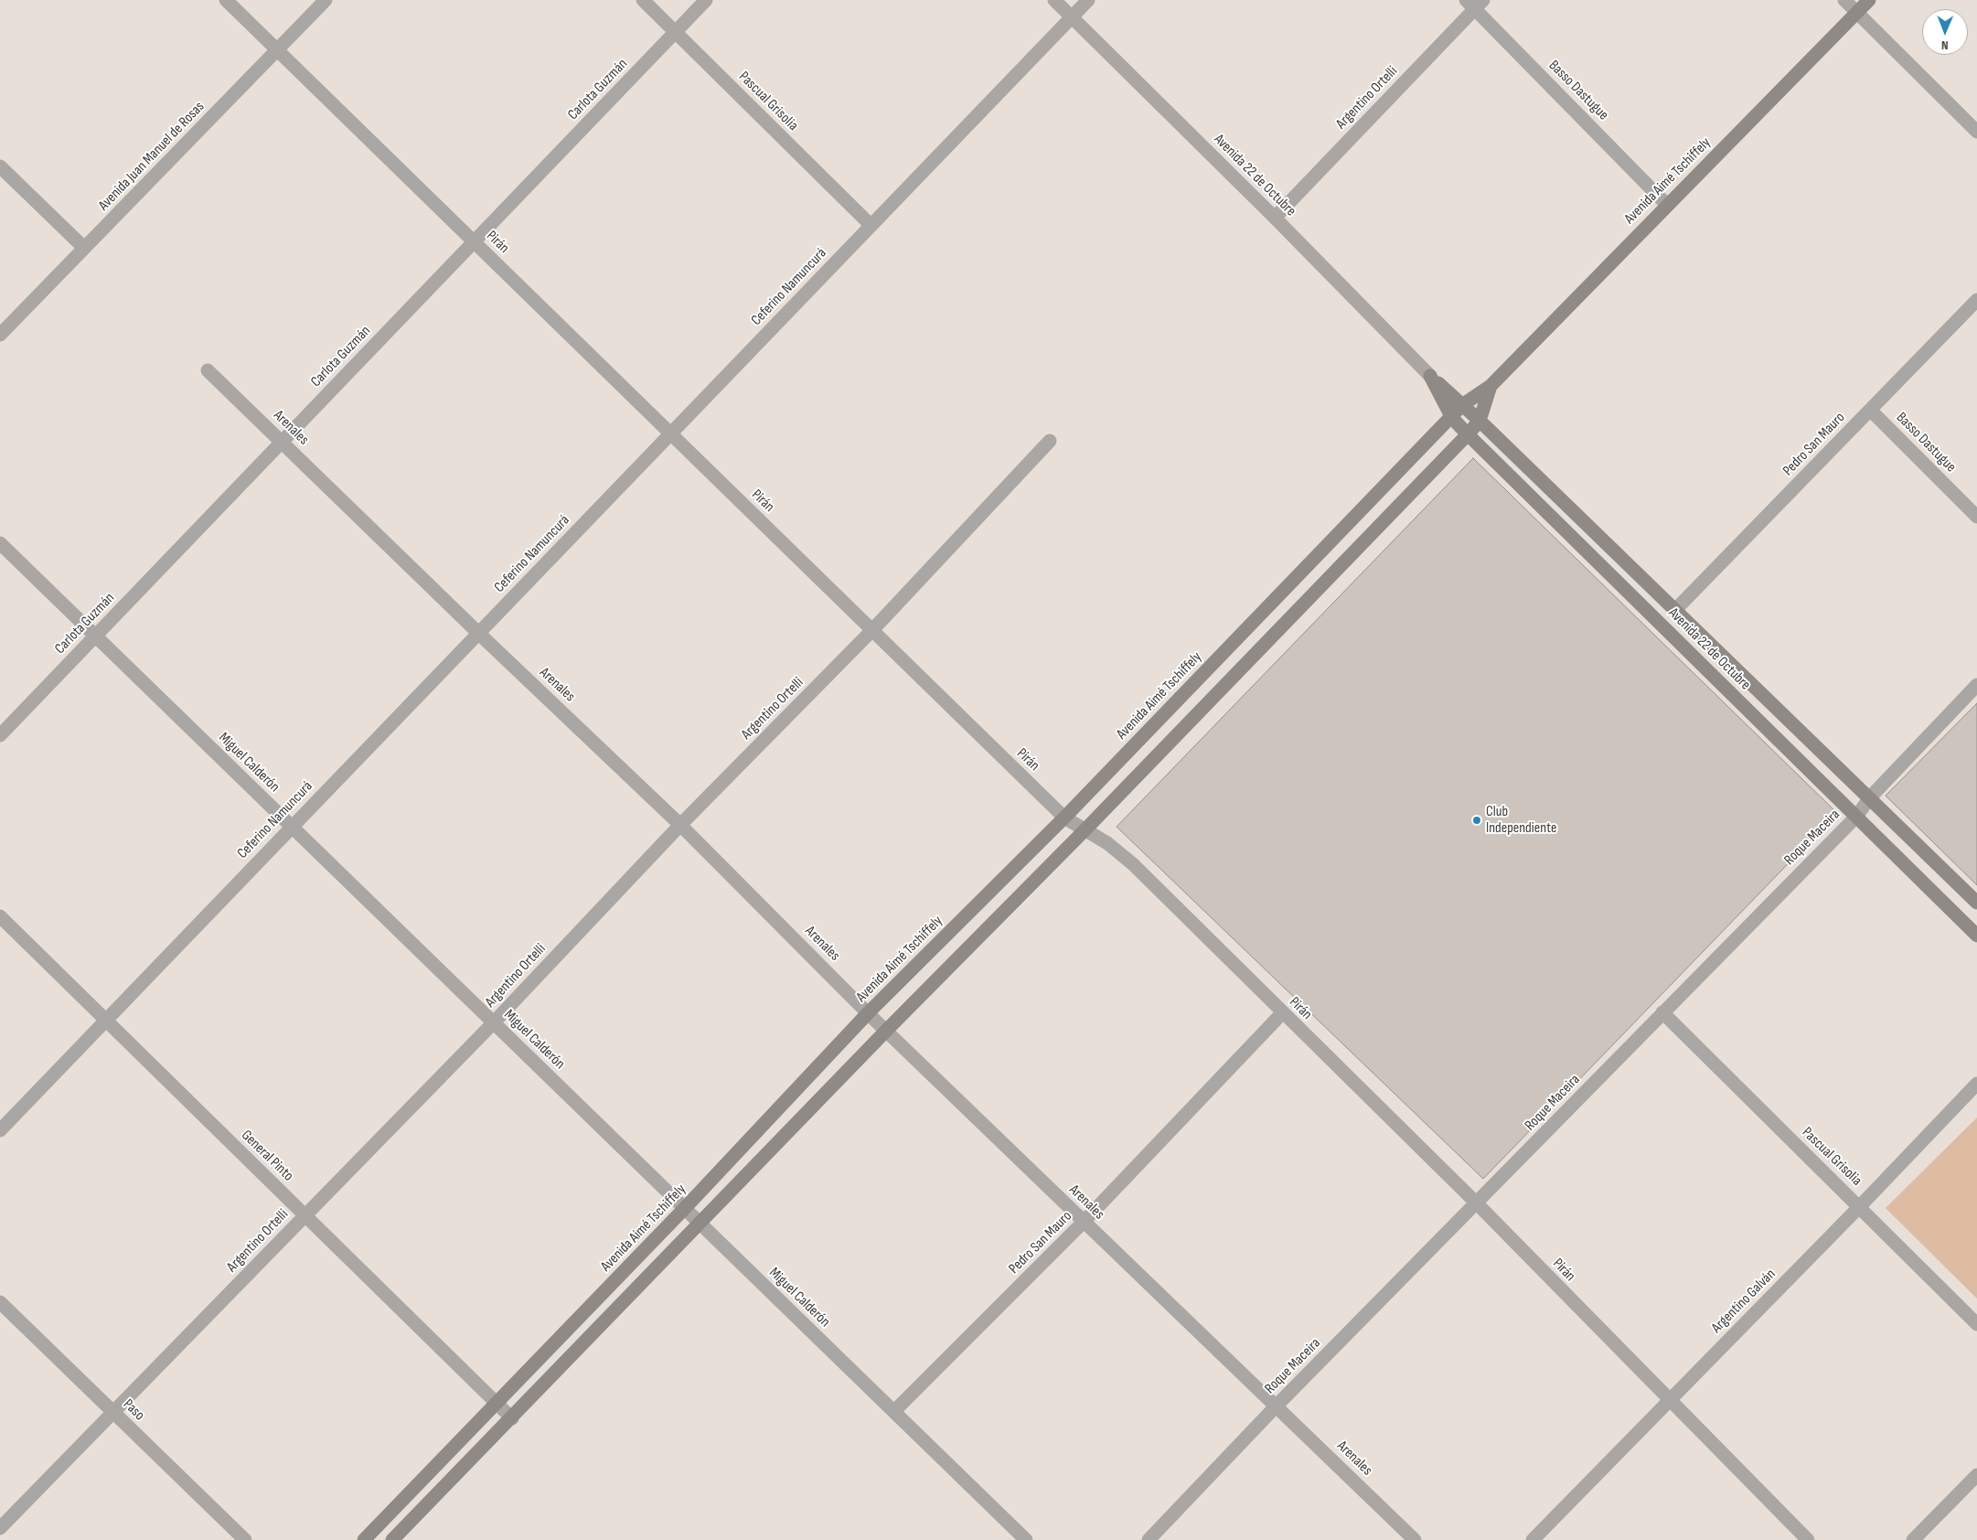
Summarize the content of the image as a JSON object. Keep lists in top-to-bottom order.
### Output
{
  "streets": {
    "main road": ["Avenida 22 de Octubre", "Avenida Aimé Tschiffely"],
    "street": [
      "Carlota Guzmán",
      "Basso Dastugue",
      "Argentino Ortelli",
      "Pascual Grisolia",
      "Avenida Juan Manuel de Rosas",
      "Pirán",
      "Ceferino Namuncurá",
      "Arenales",
      "Pedro San Mauro",
      "Miguel Calderón",
      "Roque Maceira",
      "General Pinto",
      "Argentino Galván",
      "Paso"
    ]
  },
  "crossings": [
    ["Carlota Guzmán", "Pascual Grisolia"],
    ["Carlota Guzmán", "Pirán"],
    ["Carlota Guzmán", "Arenales"],
    ["Carlota Guzmán", "Miguel Calderón"],
    ["Basso Dastugue", "Argentino Ortelli"],
    ["Basso Dastugue", "Avenida Aimé Tschiffely"],
    ["Basso Dastugue", "Pedro San Mauro"],
    ["Argentino Ortelli", "Avenida 22 de Octubre"],
    ["Argentino Ortelli", "Pirán"],
    ["Argentino Ortelli", "Arenales"],
    ["Argentino Ortelli", "Miguel Calderón"],
    ["Argentino Ortelli", "General Pinto"],
    ["Argentino Ortelli", "Paso"],
    ["Pascual Grisolia", "Ceferino Namuncurá"],
    ["Pascual Grisolia", "Roque Maceira"],
    ["Pascual Grisolia", "Argentino Galván"],
    ["Avenida Juan Manuel de Rosas", "Pirán"],
    ["Avenida 22 de Octubre", "Avenida Aimé Tschiffely"],
    ["Avenida 22 de Octubre", "Ceferino Namuncurá"],
    ["Avenida 22 de Octubre", "Pedro San Mauro"],
    ["Avenida 22 de Octubre", "Roque Maceira"],
    ["Avenida Aimé Tschiffely", "Pirán"],
    ["Avenida Aimé Tschiffely", "Arenales"],
    ["Avenida Aimé Tschiffely", "Miguel Calderón"],
    ["Avenida Aimé Tschiffely", "General Pinto"],
    ["Pirán", "Ceferino Namuncurá"],
    ["Pirán", "Pedro San Mauro"],
    ["Pirán", "Roque Maceira"],
    ["Pirán", "Argentino Galván"],
    ["Ceferino Namuncurá", "Arenales"],
    ["Ceferino Namuncurá", "Miguel Calderón"],
    ["Ceferino Namuncurá", "General Pinto"],
    ["Arenales", "Pedro San Mauro"],
    ["Arenales", "Roque Maceira"],
    ["Pedro San Mauro", "Miguel Calderón"]
  ],
  "places": ["Club Independiente"],
  "north": "bottom"
}
